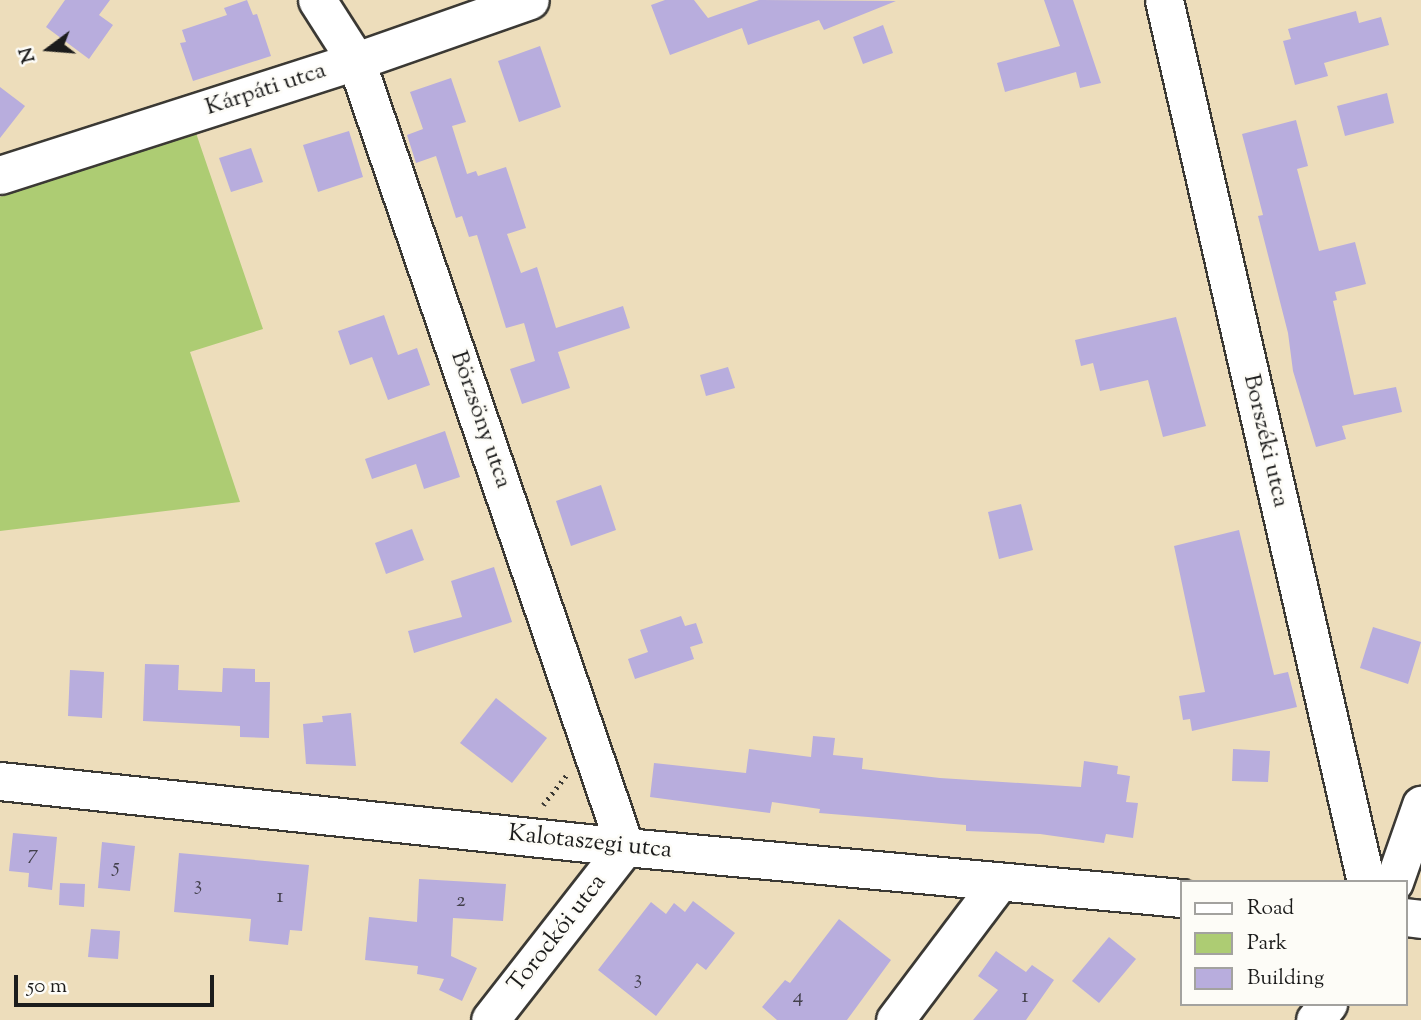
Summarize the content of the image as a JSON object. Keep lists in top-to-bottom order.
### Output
{
  "streets": {
    "street": [
      "Kárpáti utca",
      "Börzsöny utca",
      "Borszéki utca",
      "Kalotaszegi utca",
      "Torockói utca"
    ]
  },
  "crossings": [
    ["Kárpáti utca", "Börzsöny utca"],
    ["Börzsöny utca", "Kalotaszegi utca"],
    ["Börzsöny utca", "Torockói utca"],
    ["Kalotaszegi utca", "Torockói utca"]
  ],
  "house_numbers": [
    "7",
    "5",
    "3",
    "1",
    "2",
    "3",
    "4",
    "1"
  ],
  "legend": ["Road", "Park", "Building"],
  "scale_bar": "50 m",
  "north": "left"
}
